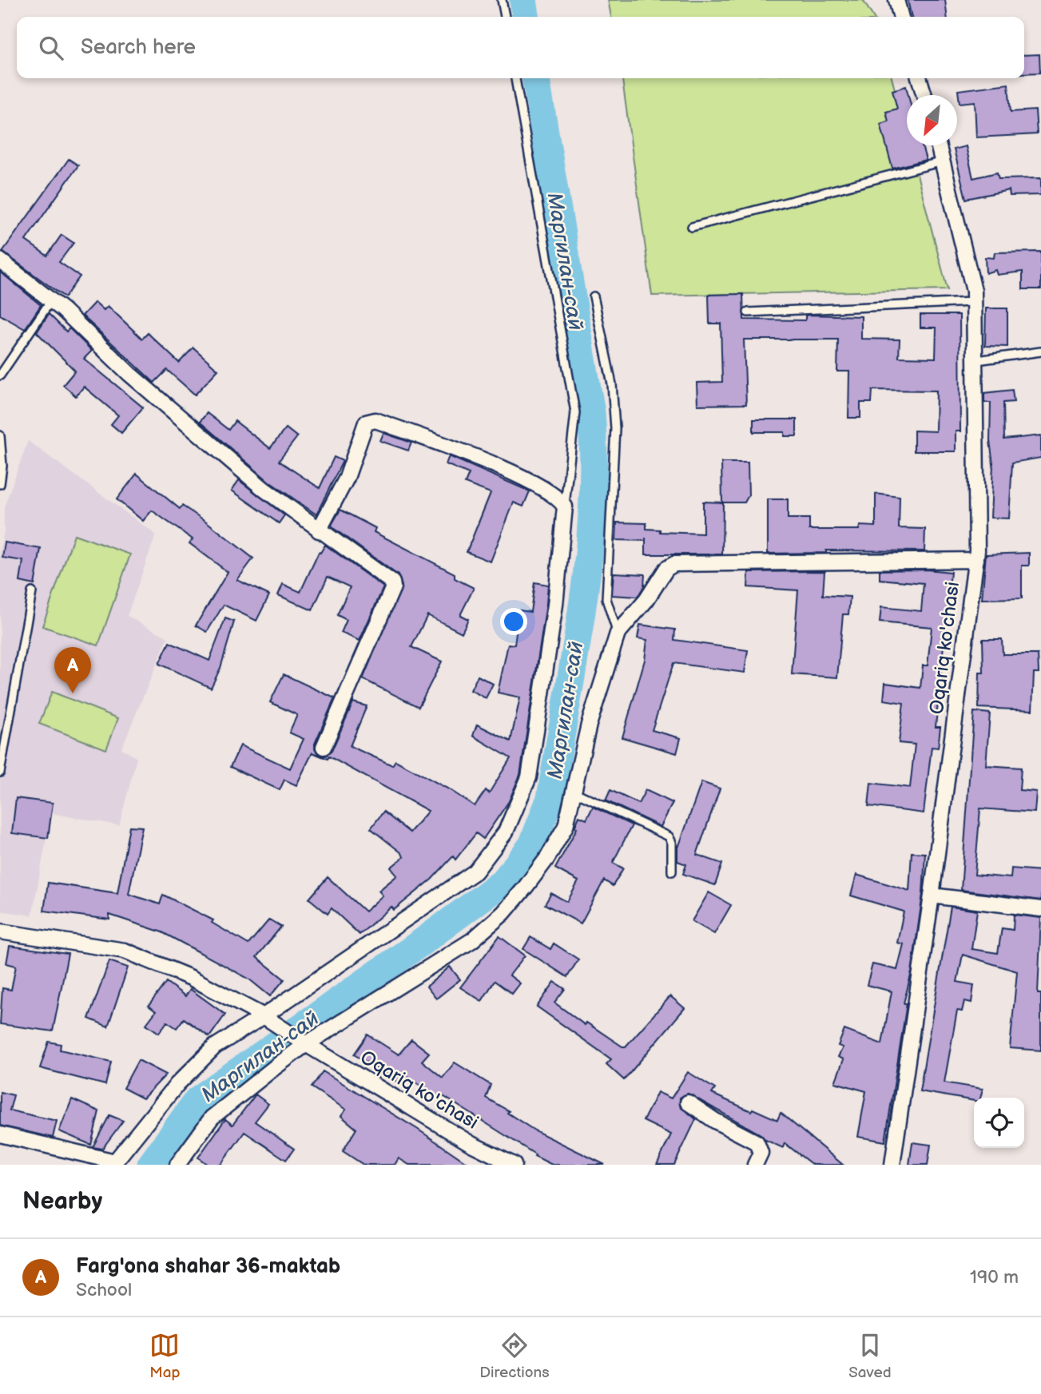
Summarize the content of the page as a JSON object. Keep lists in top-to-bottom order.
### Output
{
  "streets": {
    "street": ["Oqariq ko'chasi"]
  },
  "water": ["Маргилан-сай"],
  "north": "bottom left",
  "page": {
    "search": "Search here",
    "pins": "A",
    "heading": "Nearby",
    "list": [
      {
        "mark": "A",
        "name": "Farg'ona shahar 36-maktab",
        "note": "School",
        "value": "190 m"
      }
    ],
    "nav": ["Map", "Directions", "Saved"]
  }
}
